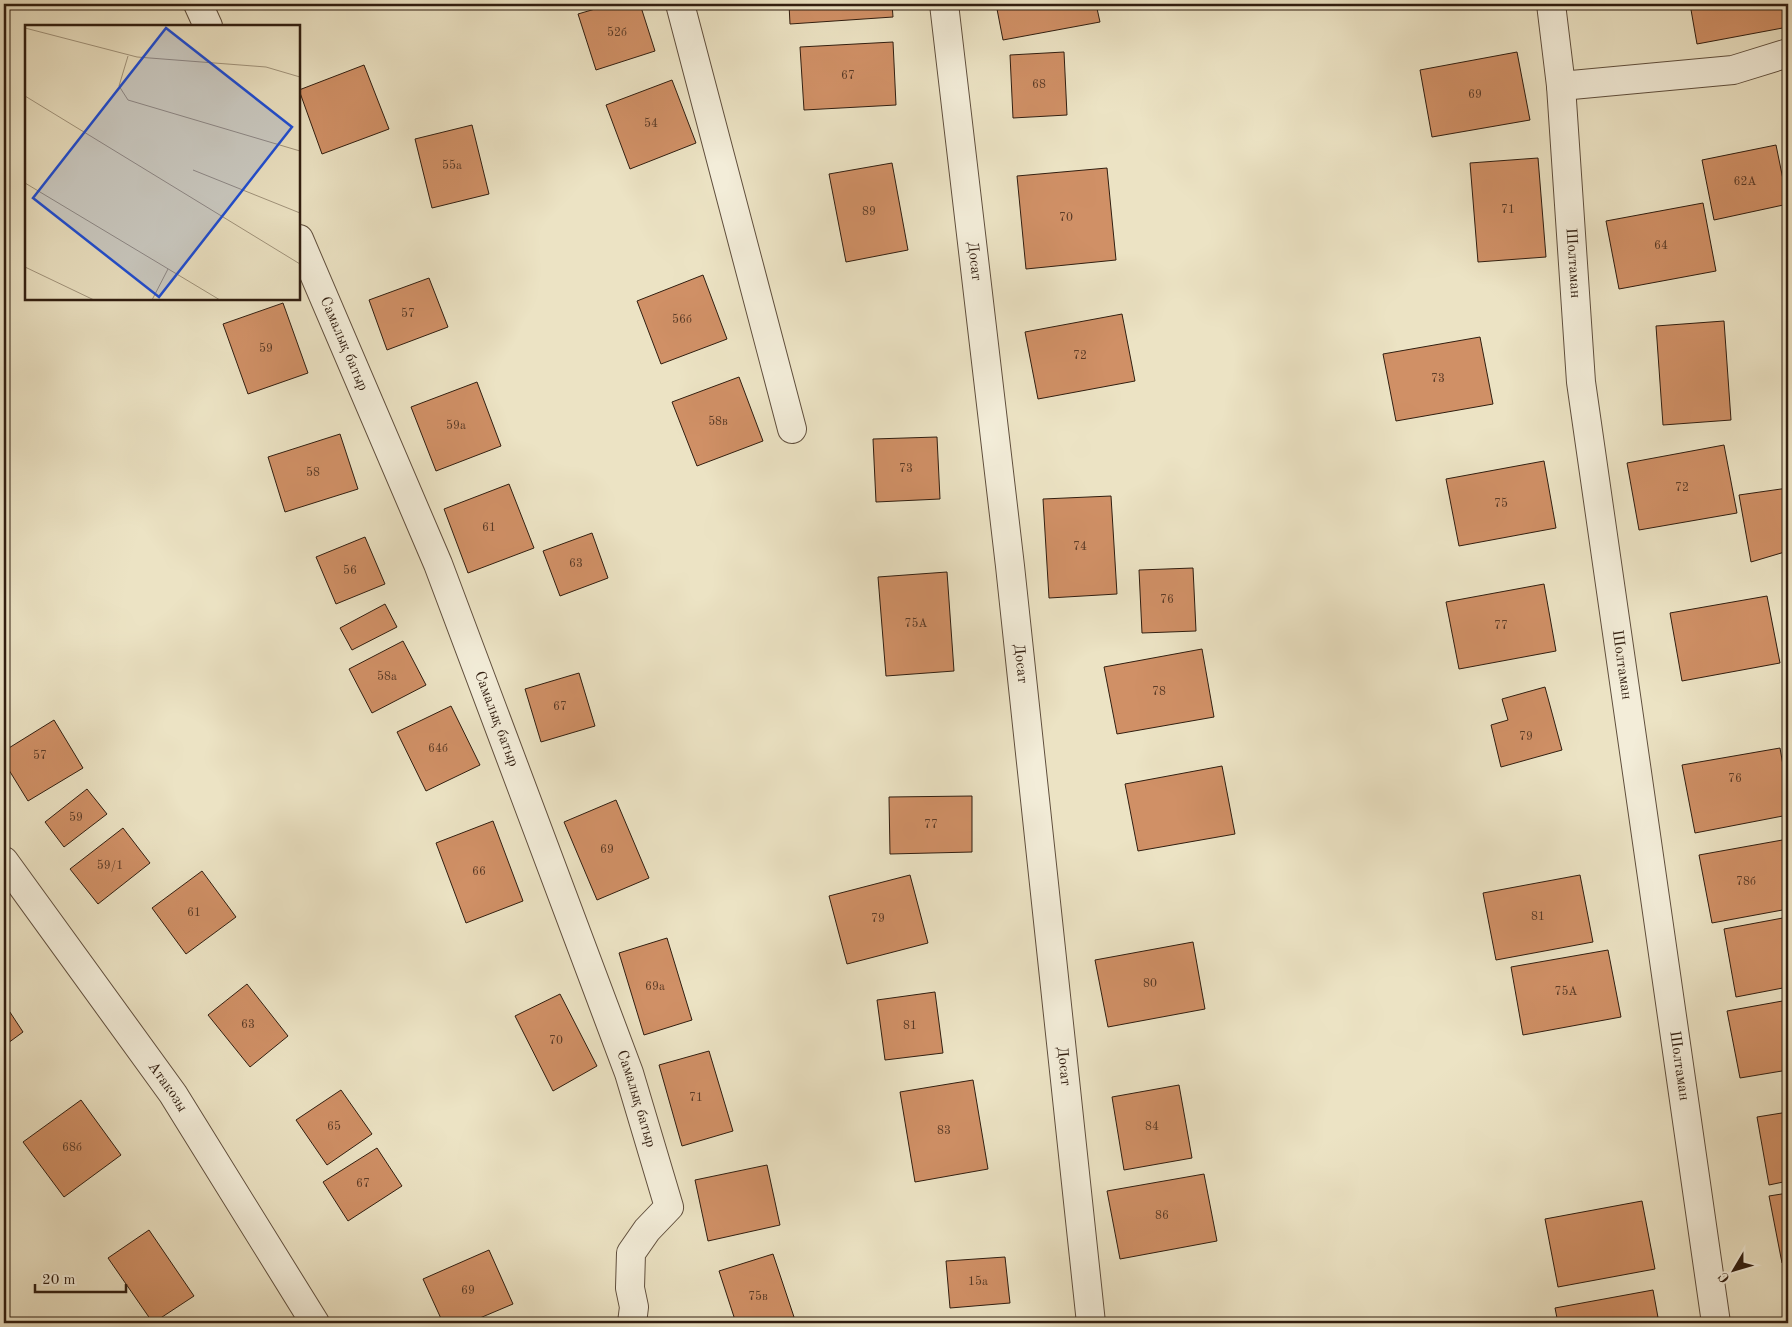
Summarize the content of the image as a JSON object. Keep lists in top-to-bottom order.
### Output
{
  "streets": {
    "street": [
      "Досат",
      "Шолтаман",
      "Самалық батыр",
      "Атакозы"
    ]
  },
  "house_numbers": [
    "52б",
    "67",
    "68",
    "69",
    "54",
    "55а",
    "62А",
    "71",
    "89",
    "70",
    "64",
    "57",
    "56б",
    "59",
    "72",
    "73",
    "58в",
    "59а",
    "73",
    "58",
    "72",
    "75",
    "61",
    "74",
    "63",
    "56",
    "76",
    "75А",
    "77",
    "58а",
    "78",
    "67",
    "79",
    "64б",
    "57",
    "76",
    "59",
    "77",
    "69",
    "59/1",
    "66",
    "78б",
    "61",
    "81",
    "79",
    "80",
    "69а",
    "75А",
    "63",
    "81",
    "70",
    "71",
    "65",
    "84",
    "83",
    "68б",
    "67",
    "86",
    "15а",
    "69",
    "75в"
  ],
  "scale_bar": "20 m",
  "north": "bottom left"
}
